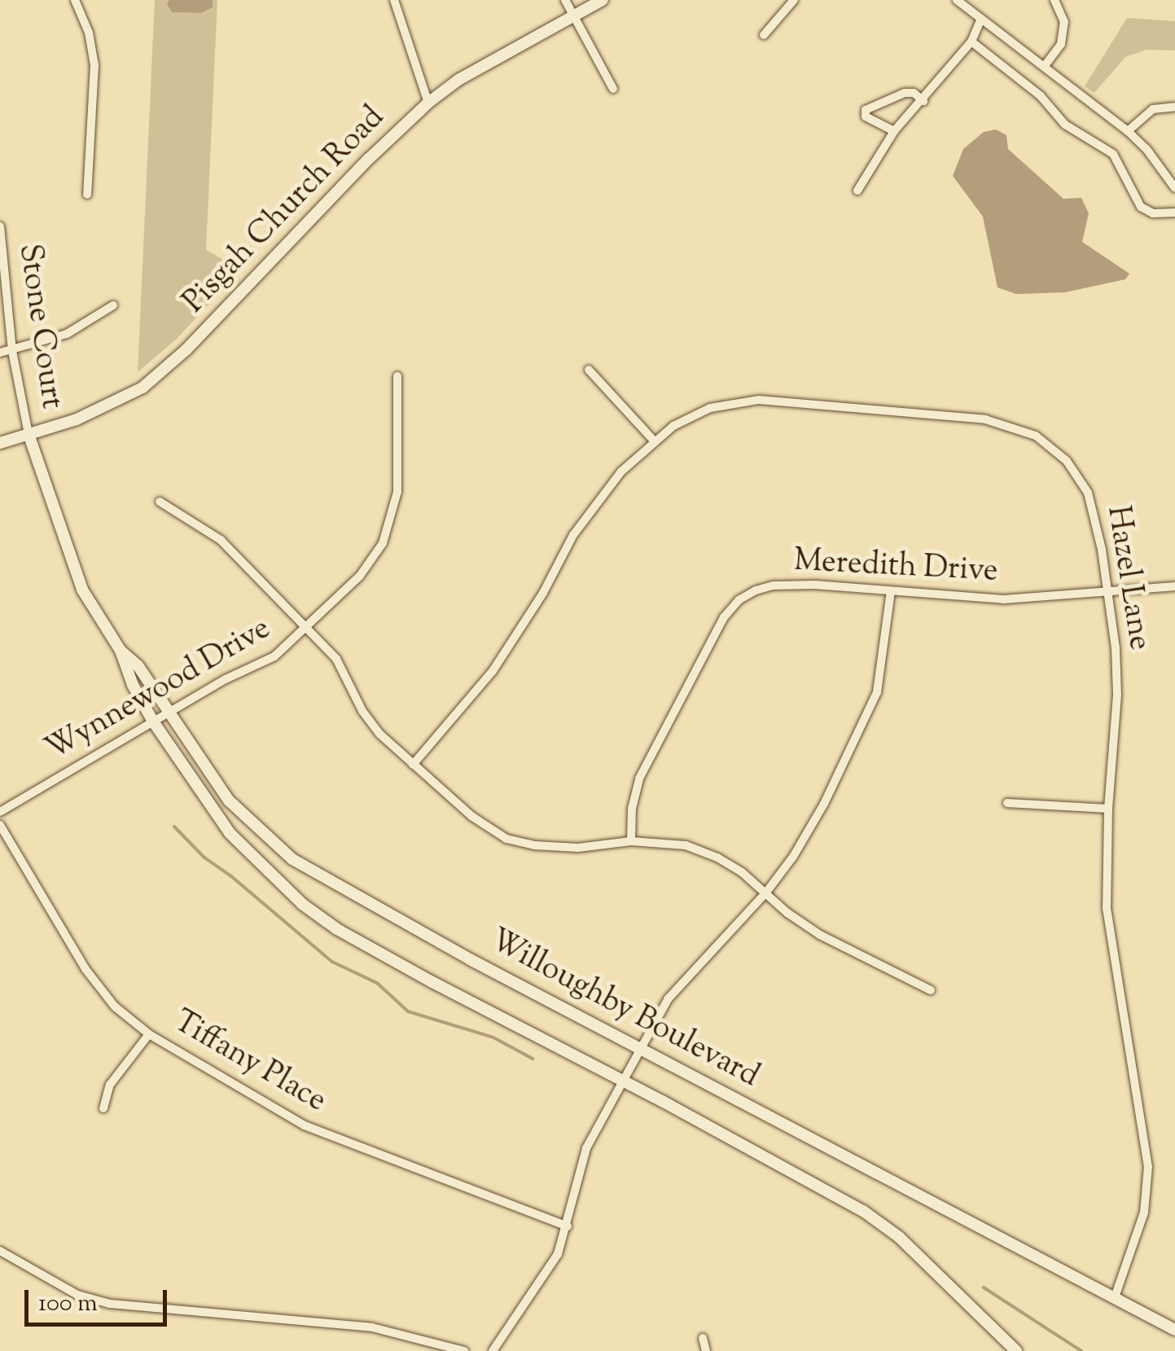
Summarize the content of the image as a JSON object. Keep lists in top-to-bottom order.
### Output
{
  "streets": {
    "street": [
      "Pisgah Church Road",
      "Stone Court",
      "Meredith Drive",
      "Hazel Lane",
      "Wynnewood Drive",
      "Willoughby Boulevard",
      "Tiffany Place"
    ]
  },
  "crossings": [
    ["Pisgah Church Road", "Stone Court"],
    ["Pisgah Church Road", "Willoughby Boulevard"],
    ["Stone Court", "Willoughby Boulevard"],
    ["Meredith Drive", "Hazel Lane"],
    ["Hazel Lane", "Willoughby Boulevard"],
    ["Wynnewood Drive", "Willoughby Boulevard"]
  ],
  "scale_bar": "100 m"
}
